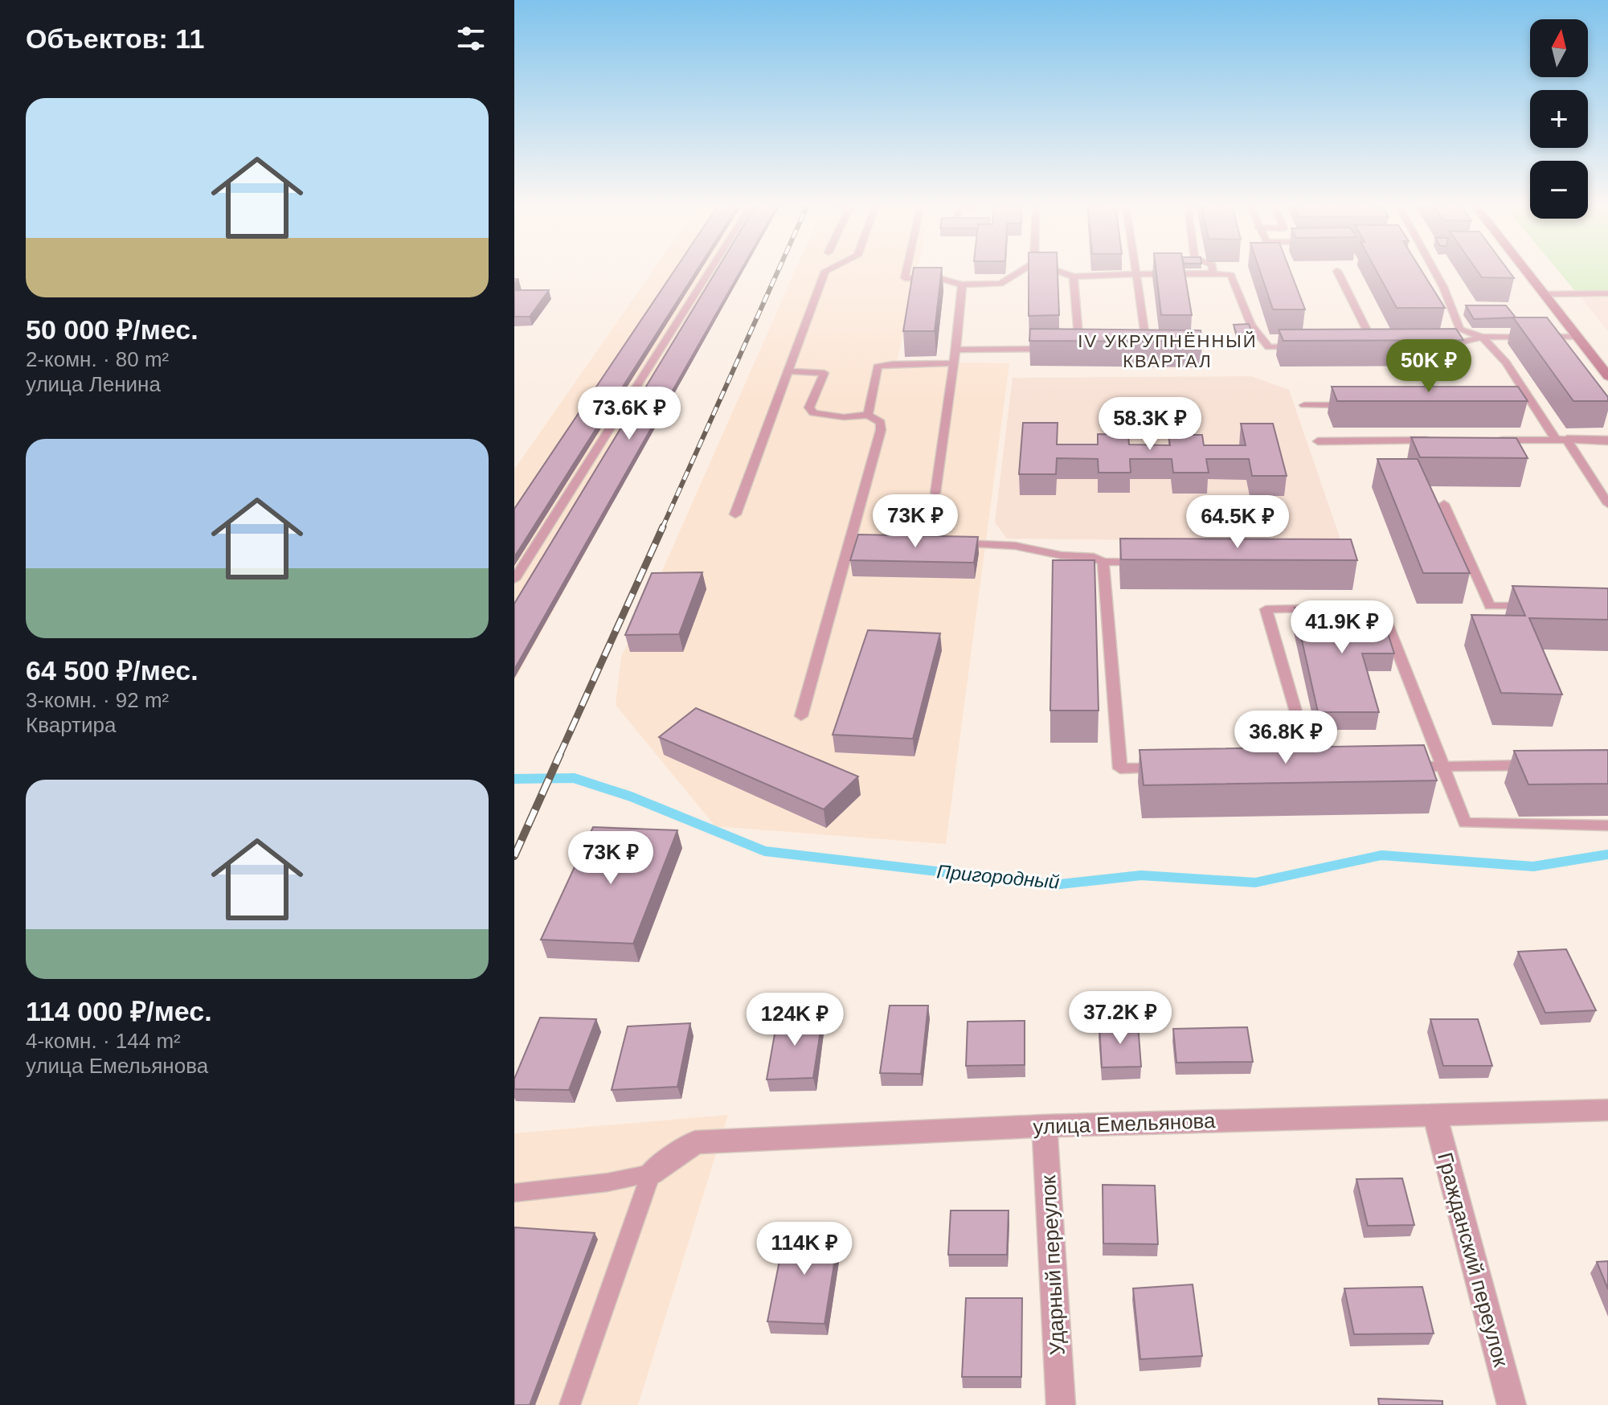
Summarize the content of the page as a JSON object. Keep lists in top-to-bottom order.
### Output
{
  "streets": {
    "street": ["улица Емельянова", "Гражданский переулок", "Ударный переулок"]
  },
  "crossings": [
    ["улица Емельянова", "Гражданский переулок"],
    ["улица Емельянова", "Ударный переулок"]
  ],
  "districts": ["IV УКРУПНЁННЫЙ КВАРТАЛ"],
  "water": ["Пригородный"],
  "north": "top",
  "page": {
    "heading": "Объектов: 11",
    "map_buttons": ["+", "−"],
    "list": [
      {
        "name": "50 000 ₽/мес.",
        "note": "2-комн. · 80 m² · улица Ленина"
      },
      {
        "name": "64 500 ₽/мес.",
        "note": "3-комн. · 92 m² · Квартира"
      },
      {
        "name": "114 000 ₽/мес.",
        "note": "4-комн. · 144 m² · улица Емельянова"
      }
    ],
    "price": [
      "50K ₽",
      "73.6K ₽",
      "58.3K ₽",
      "73K ₽",
      "64.5K ₽",
      "41.9K ₽",
      "36.8K ₽",
      "73K ₽",
      "37.2K ₽",
      "124K ₽",
      "114K ₽"
    ]
  }
}
